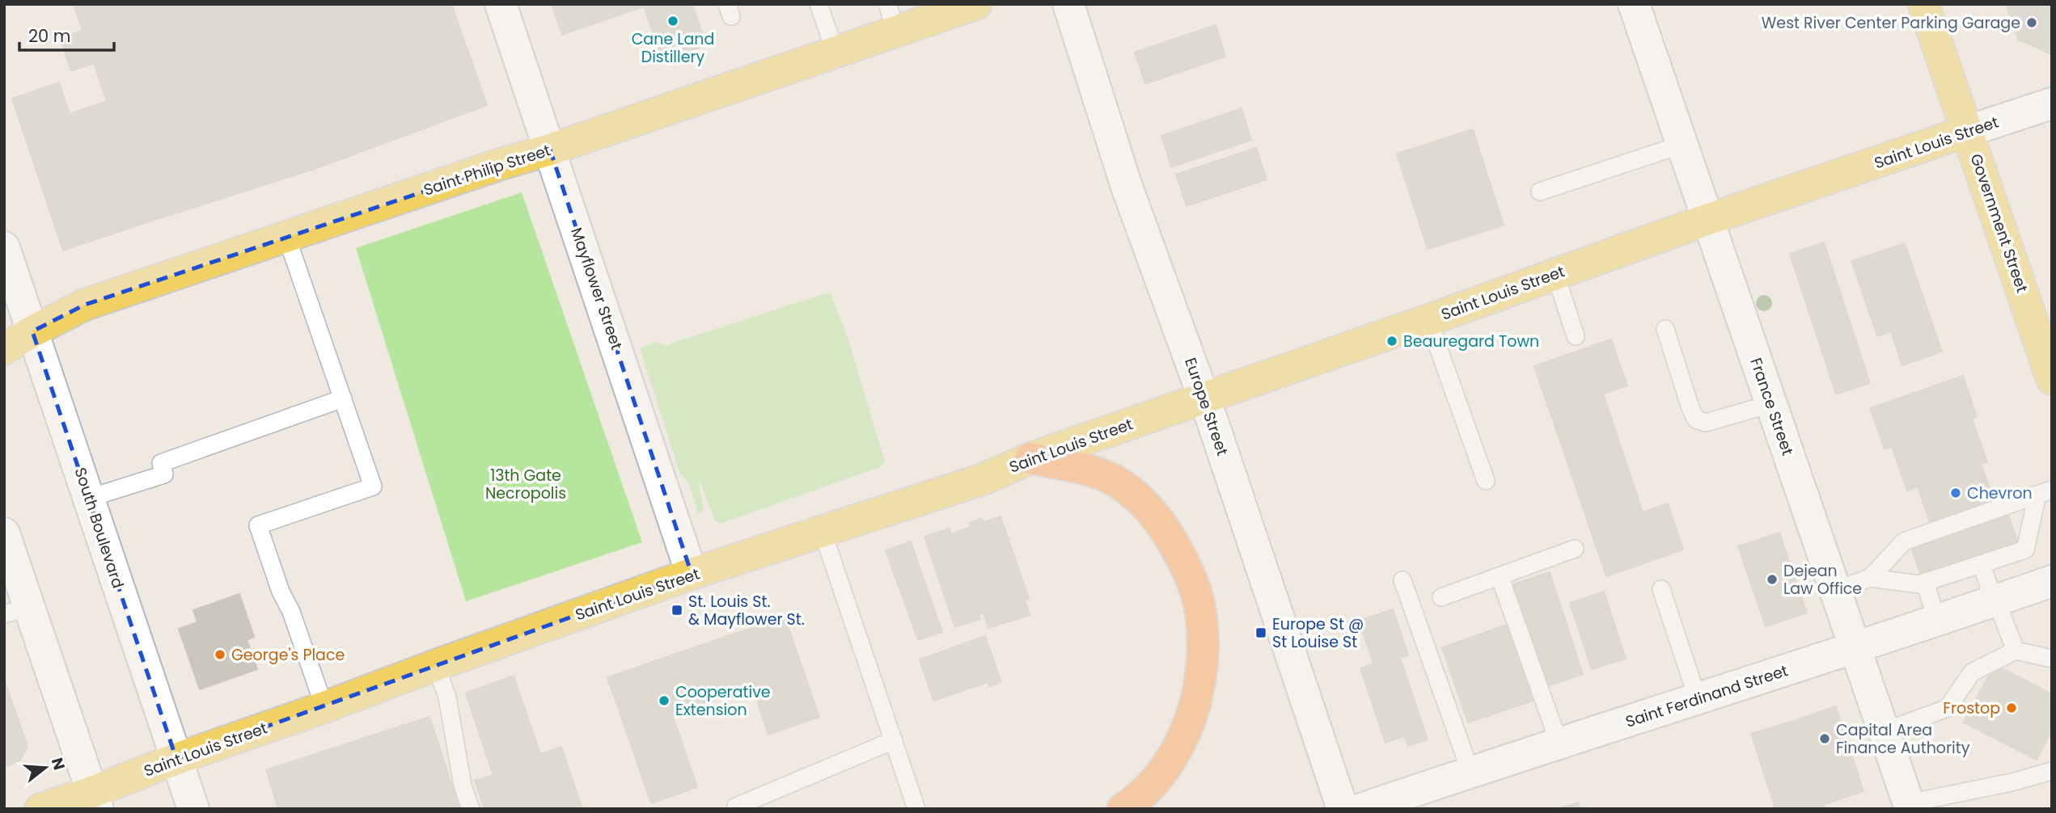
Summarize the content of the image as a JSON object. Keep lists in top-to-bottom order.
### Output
{
  "streets": {
    "main road": ["Saint Louis Street", "Saint Philip Street", "Government Street"],
    "street": [
      "Mayflower Street",
      "Europe Street",
      "France Street",
      "South Boulevard",
      "Saint Ferdinand Street"
    ]
  },
  "crossings": [
    ["Saint Louis Street", "Government Street"],
    ["Saint Louis Street", "Mayflower Street"],
    ["Saint Louis Street", "Europe Street"],
    ["Saint Louis Street", "France Street"],
    ["Saint Louis Street", "South Boulevard"],
    ["Saint Philip Street", "Mayflower Street"],
    ["Saint Philip Street", "South Boulevard"],
    ["France Street", "Saint Ferdinand Street"]
  ],
  "parks": ["13th Gate Necropolis"],
  "places": {
    "other": [
      "Cane Land Distillery",
      "West River Center Parking Garage",
      "Beauregard Town",
      "Chevron",
      "Dejean Law Office",
      "George's Place",
      "Cooperative Extension",
      "Frostop",
      "Capital Area Finance Authority"
    ],
    "transit": ["St. Louis St. & Mayflower St.", "Europe St @ St Louise St"]
  },
  "scale_bar": "20 m",
  "north": "right"
}
